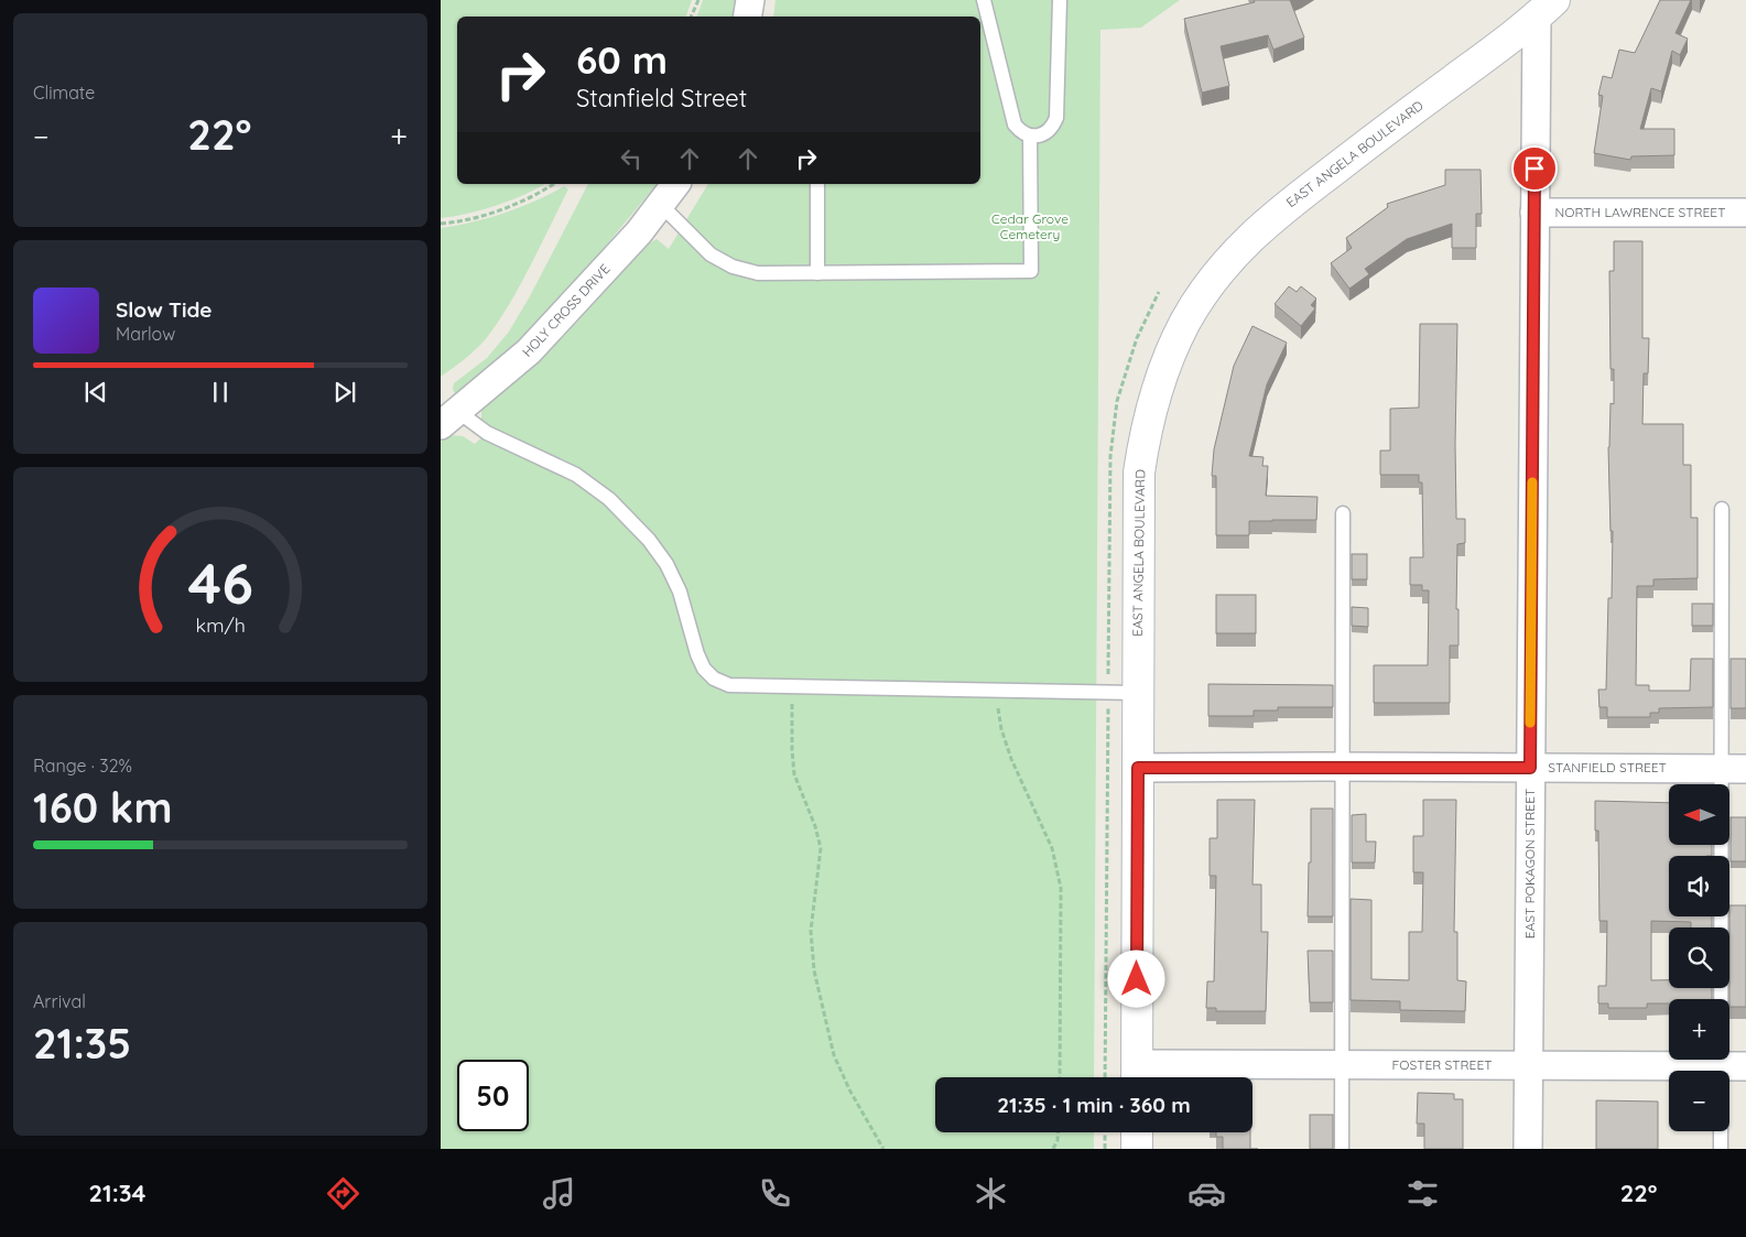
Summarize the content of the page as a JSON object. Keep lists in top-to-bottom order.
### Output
{
  "streets": {
    "main road": ["EAST ANGELA BOULEVARD"],
    "street": [
      "NORTH LAWRENCE STREET",
      "HOLY CROSS DRIVE",
      "STANFIELD STREET",
      "EAST POKAGON STREET",
      "FOSTER STREET"
    ]
  },
  "crossings": [
    ["EAST ANGELA BOULEVARD", "STANFIELD STREET"],
    ["EAST ANGELA BOULEVARD", "EAST POKAGON STREET"],
    ["EAST ANGELA BOULEVARD", "FOSTER STREET"],
    ["NORTH LAWRENCE STREET", "EAST POKAGON STREET"],
    ["STANFIELD STREET", "EAST POKAGON STREET"],
    ["EAST POKAGON STREET", "FOSTER STREET"]
  ],
  "parks": ["Cedar Grove Cemetery"],
  "north": "left",
  "page": {
    "tile": [
      "Climate",
      ["Range · 32%", "160 km"],
      ["Arrival", "21:35"]
    ],
    "turn": ["60 m", "Stanfield Street"],
    "heat": ["−", "22°", "+"],
    "song": ["Slow Tide", "Marlow"],
    "map_buttons": ["+", "−"],
    "limit": "50",
    "trip": "21:35 · 1 min · 360 m",
    "tabs": ["21:34", "22°"],
    "gauge": ["46", "km/h"]
  }
}
